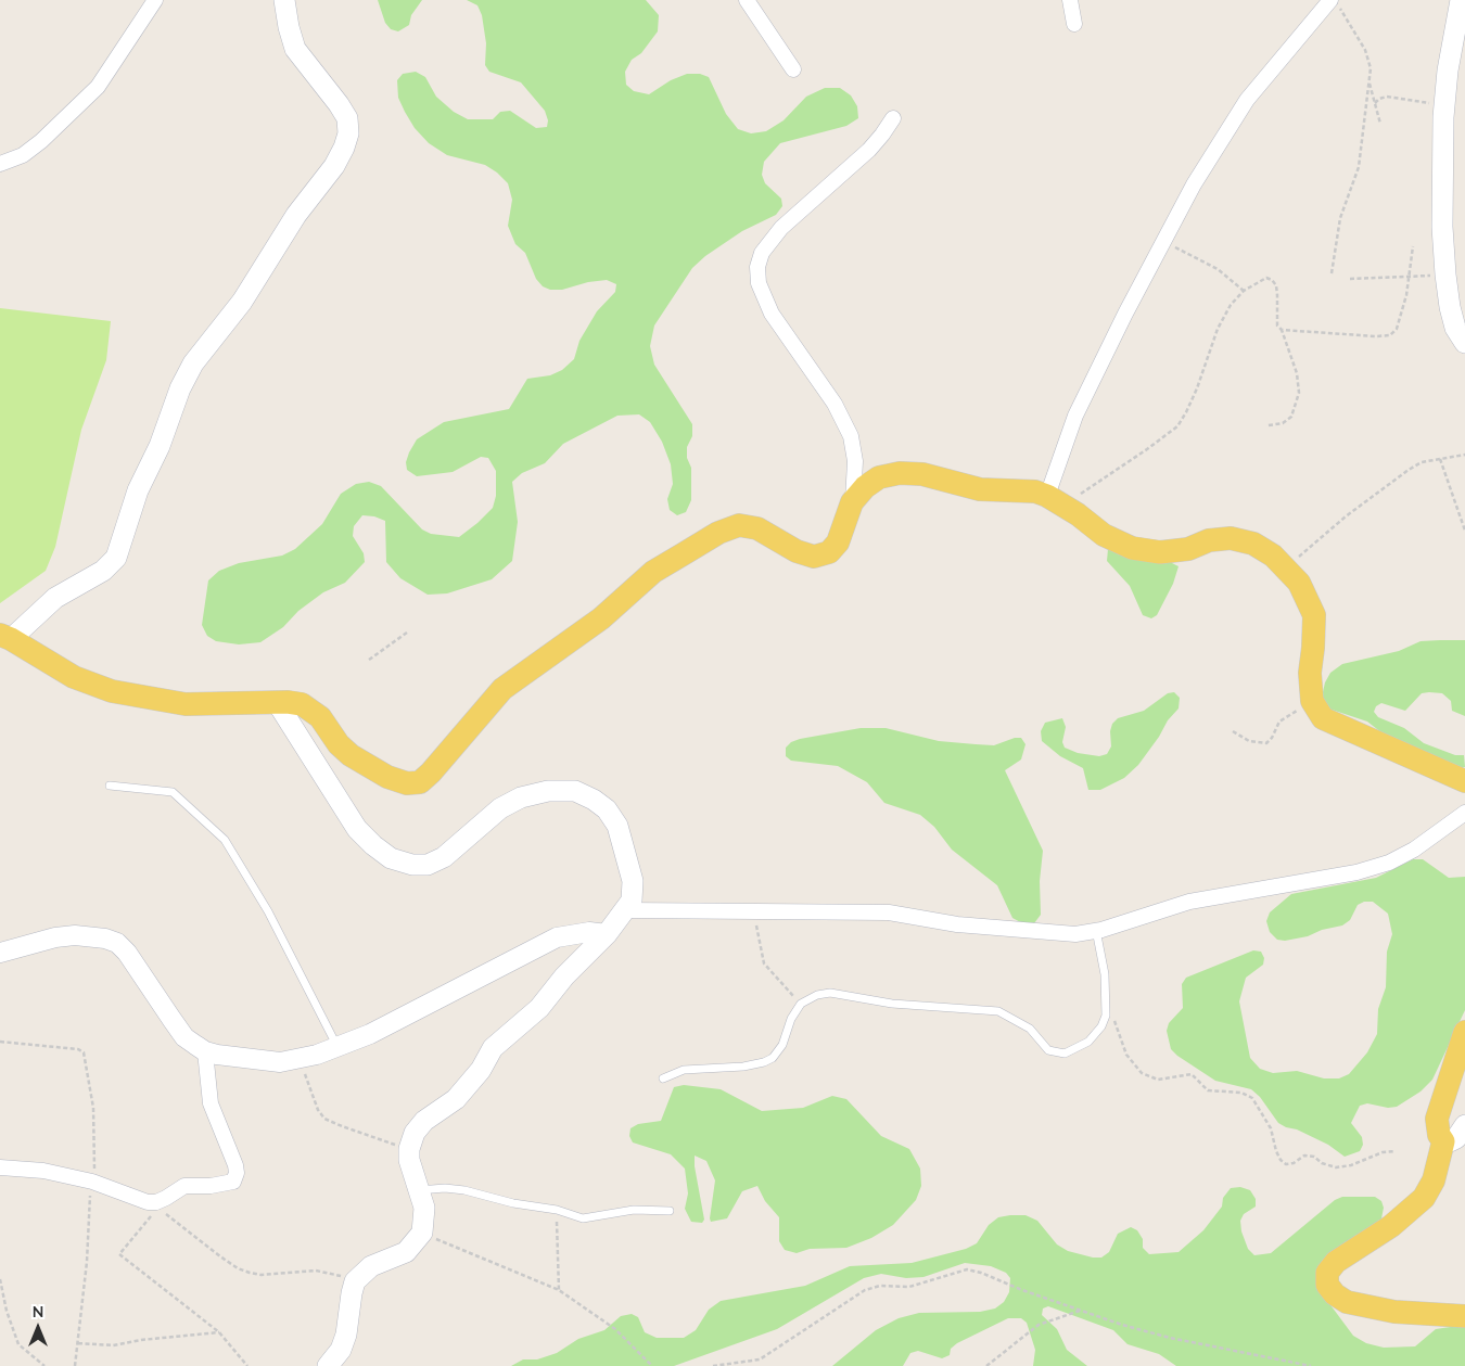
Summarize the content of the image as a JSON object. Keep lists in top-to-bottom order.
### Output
{
  "north": "top"
}
